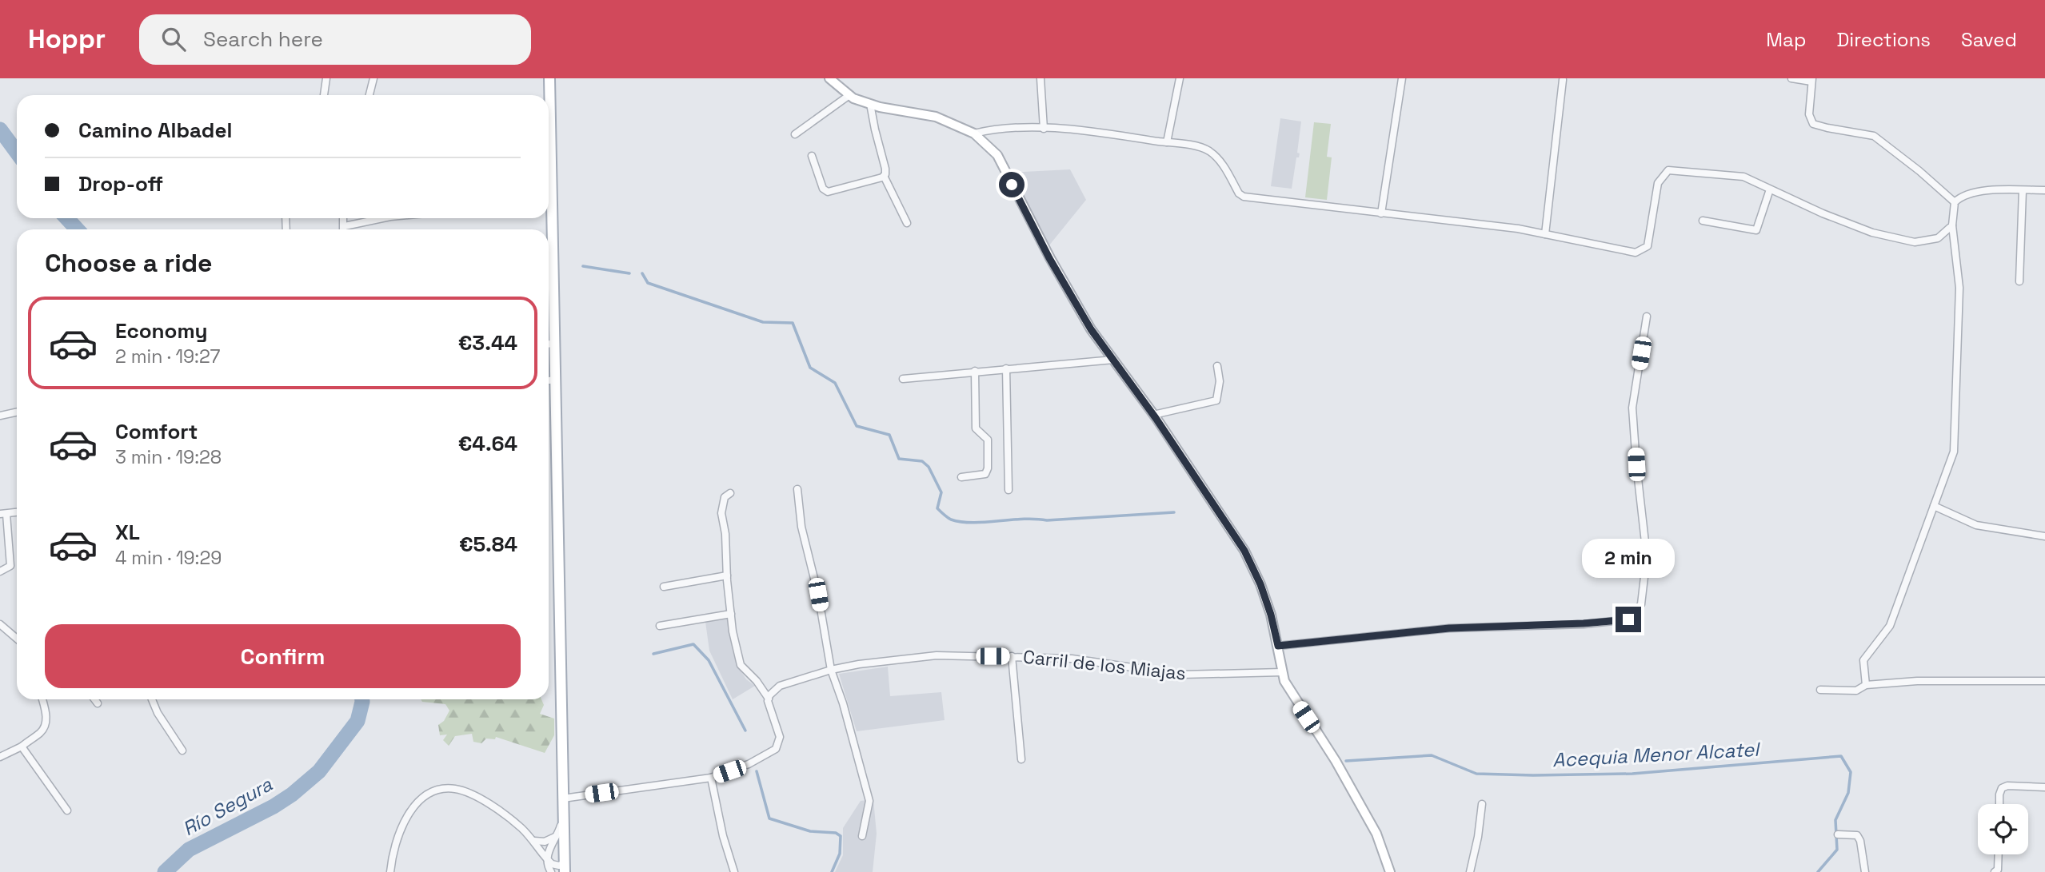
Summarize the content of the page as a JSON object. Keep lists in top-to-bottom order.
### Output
{
  "streets": {
    "street": ["Carril de los Miajas"]
  },
  "water": ["Acequia Menor Alcatel", "Río Segura"],
  "page": {
    "header": "Hoppr",
    "search": "Search here",
    "nav": ["Map", "Directions", "Saved"],
    "banner": ["Camino Albadel", "Drop-off"],
    "heading": "Choose a ride",
    "list": [
      {
        "name": "Economy",
        "note": "2 min · 19:27",
        "value": "€3.44"
      },
      {
        "name": "Comfort",
        "note": "3 min · 19:28",
        "value": "€4.64"
      },
      {
        "name": "XL",
        "note": "4 min · 19:29",
        "value": "€5.84"
      }
    ],
    "bubble": "2 min",
    "buttons": "Confirm"
  }
}
